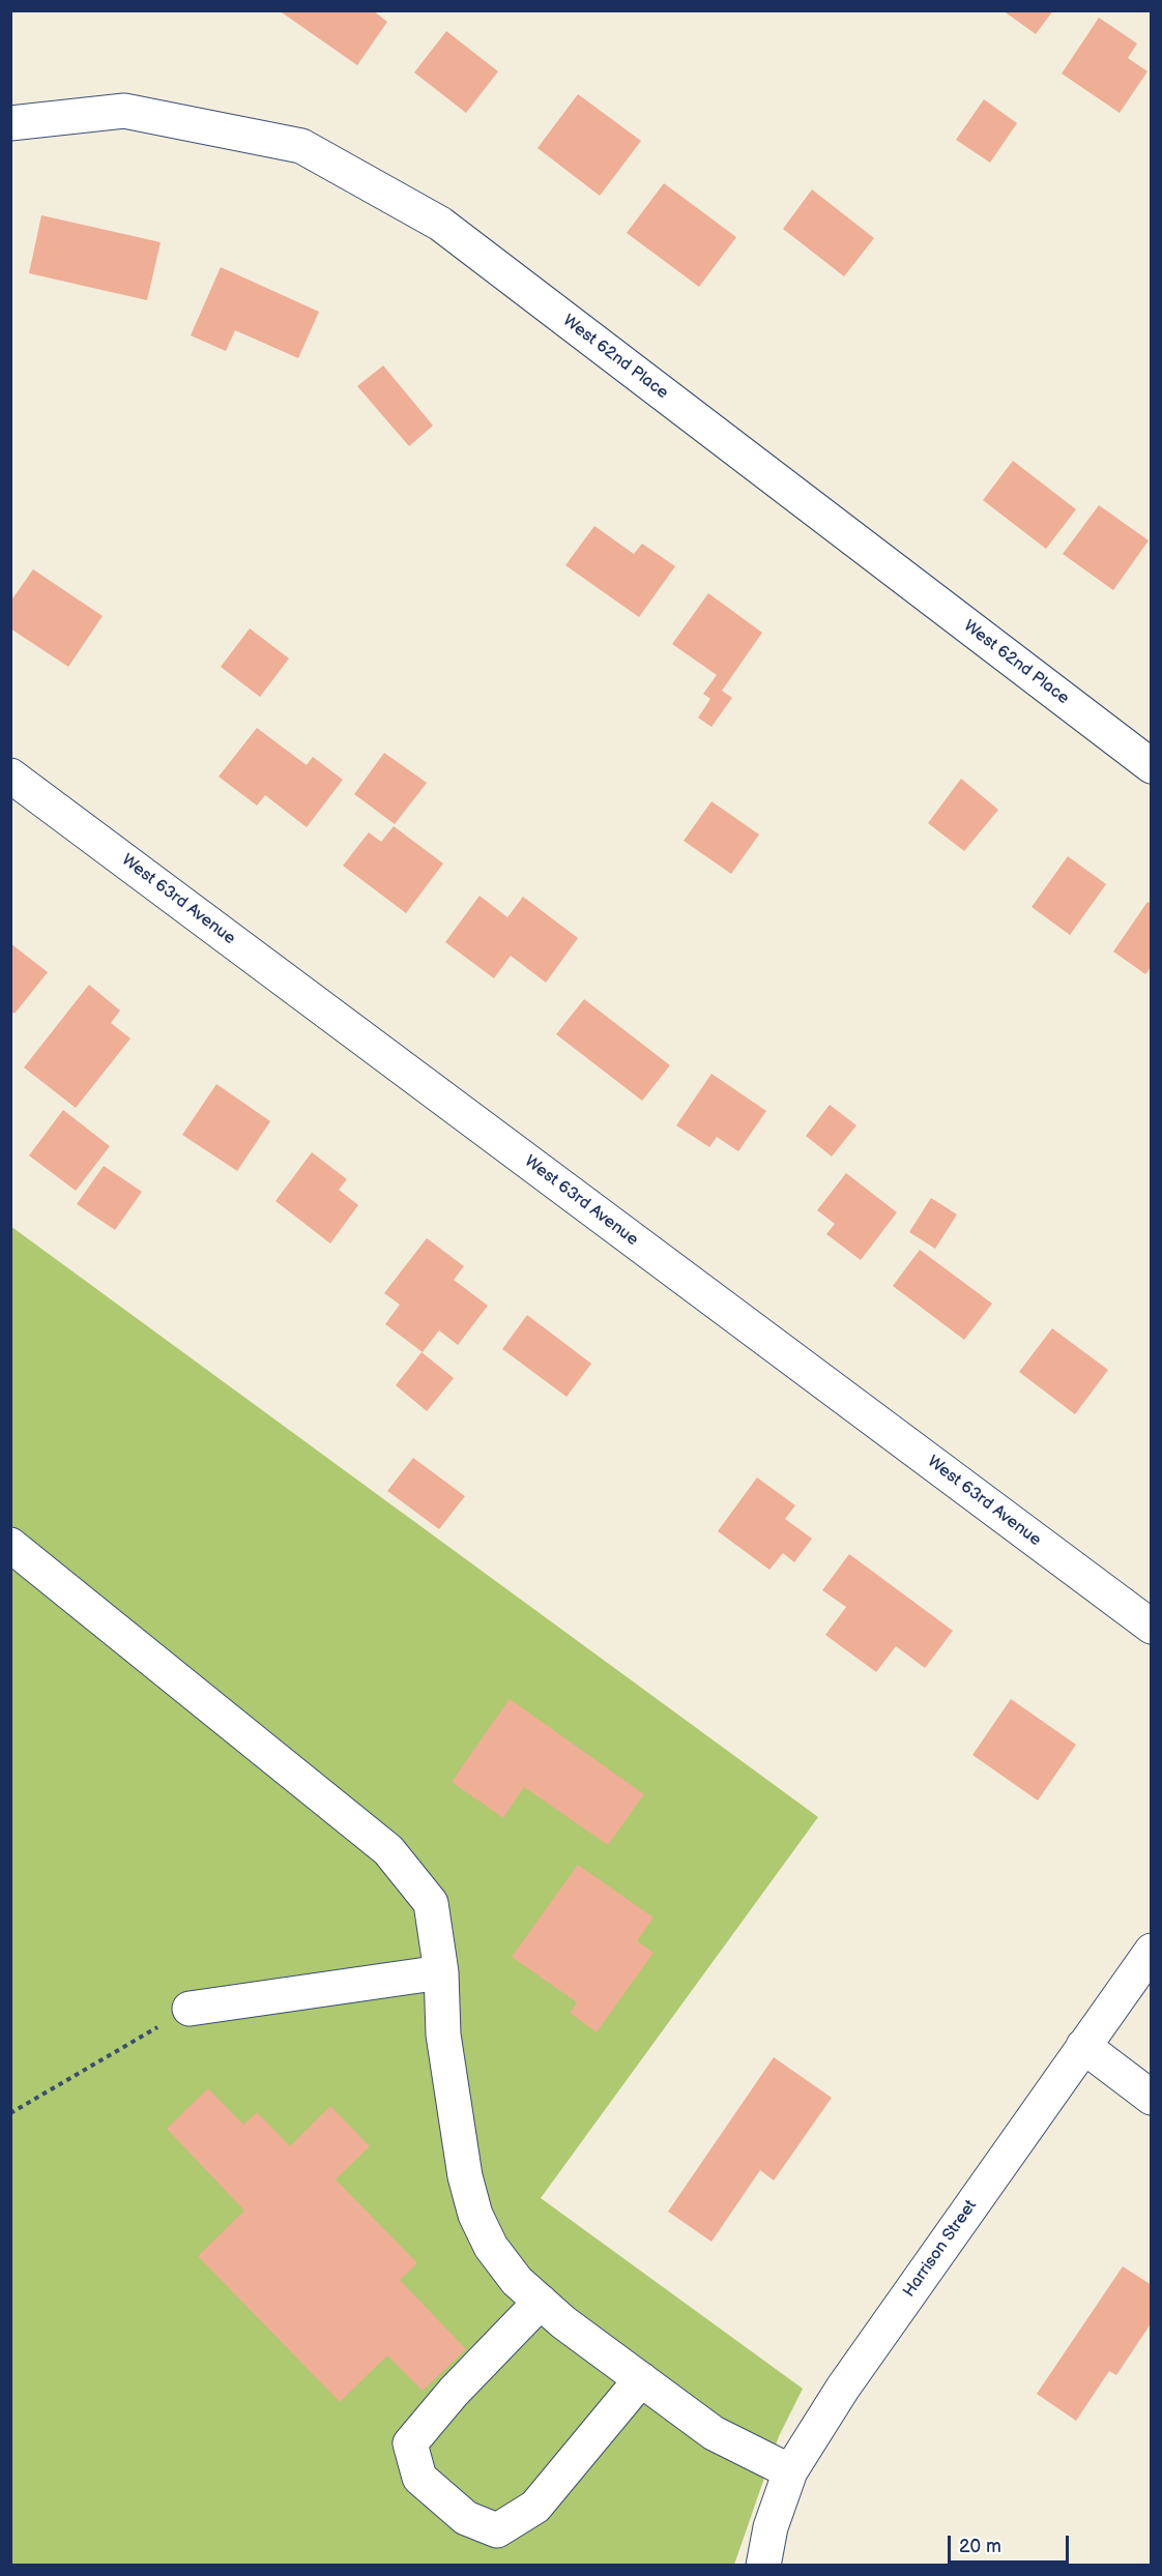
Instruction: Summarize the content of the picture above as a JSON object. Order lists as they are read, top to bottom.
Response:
{
  "streets": {
    "street": ["West 62nd Place", "West 63rd Avenue", "Harrison Street"]
  },
  "scale_bar": "20 m"
}
